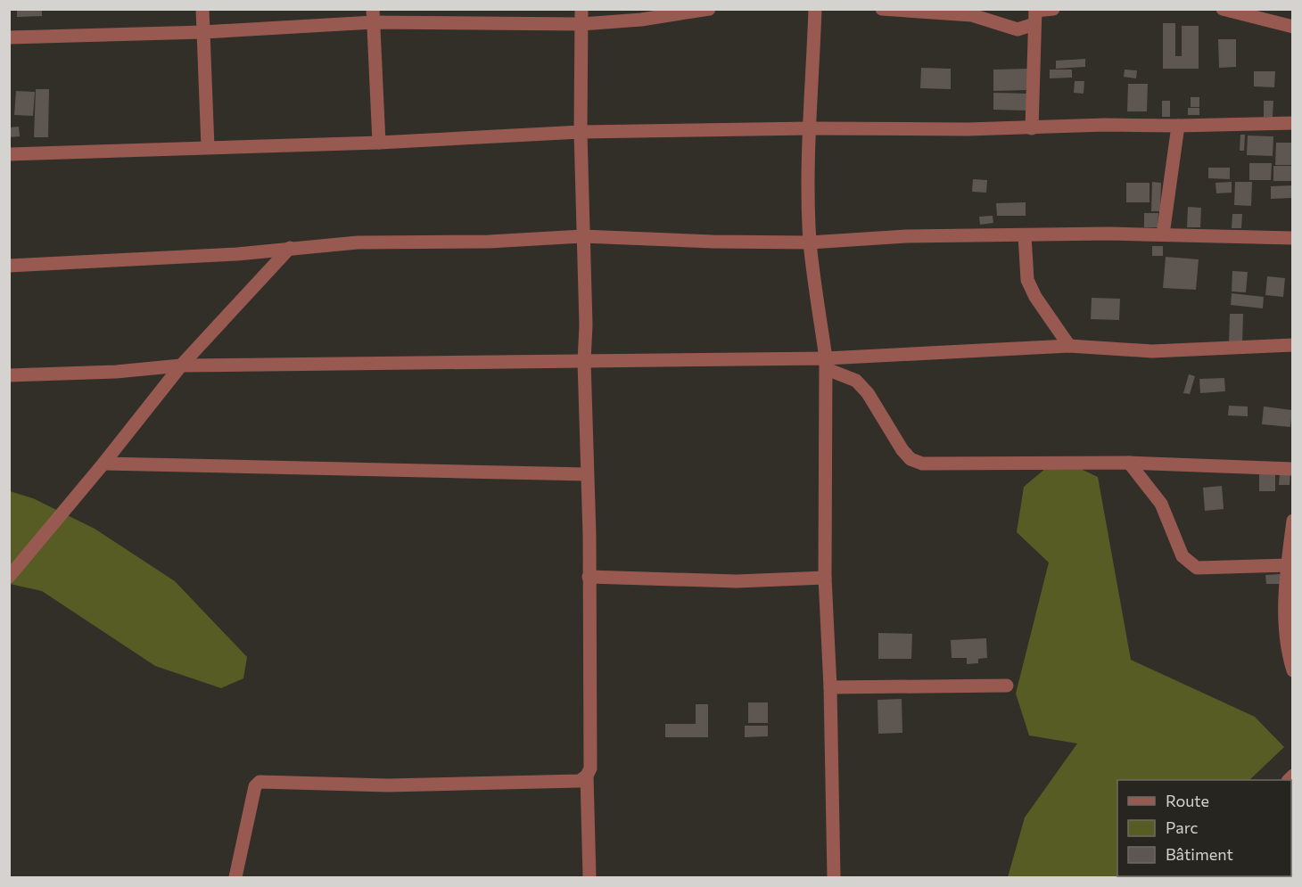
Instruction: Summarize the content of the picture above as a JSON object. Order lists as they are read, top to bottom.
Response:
{
  "legend": ["Route", "Parc", "Bâtiment"]
}
